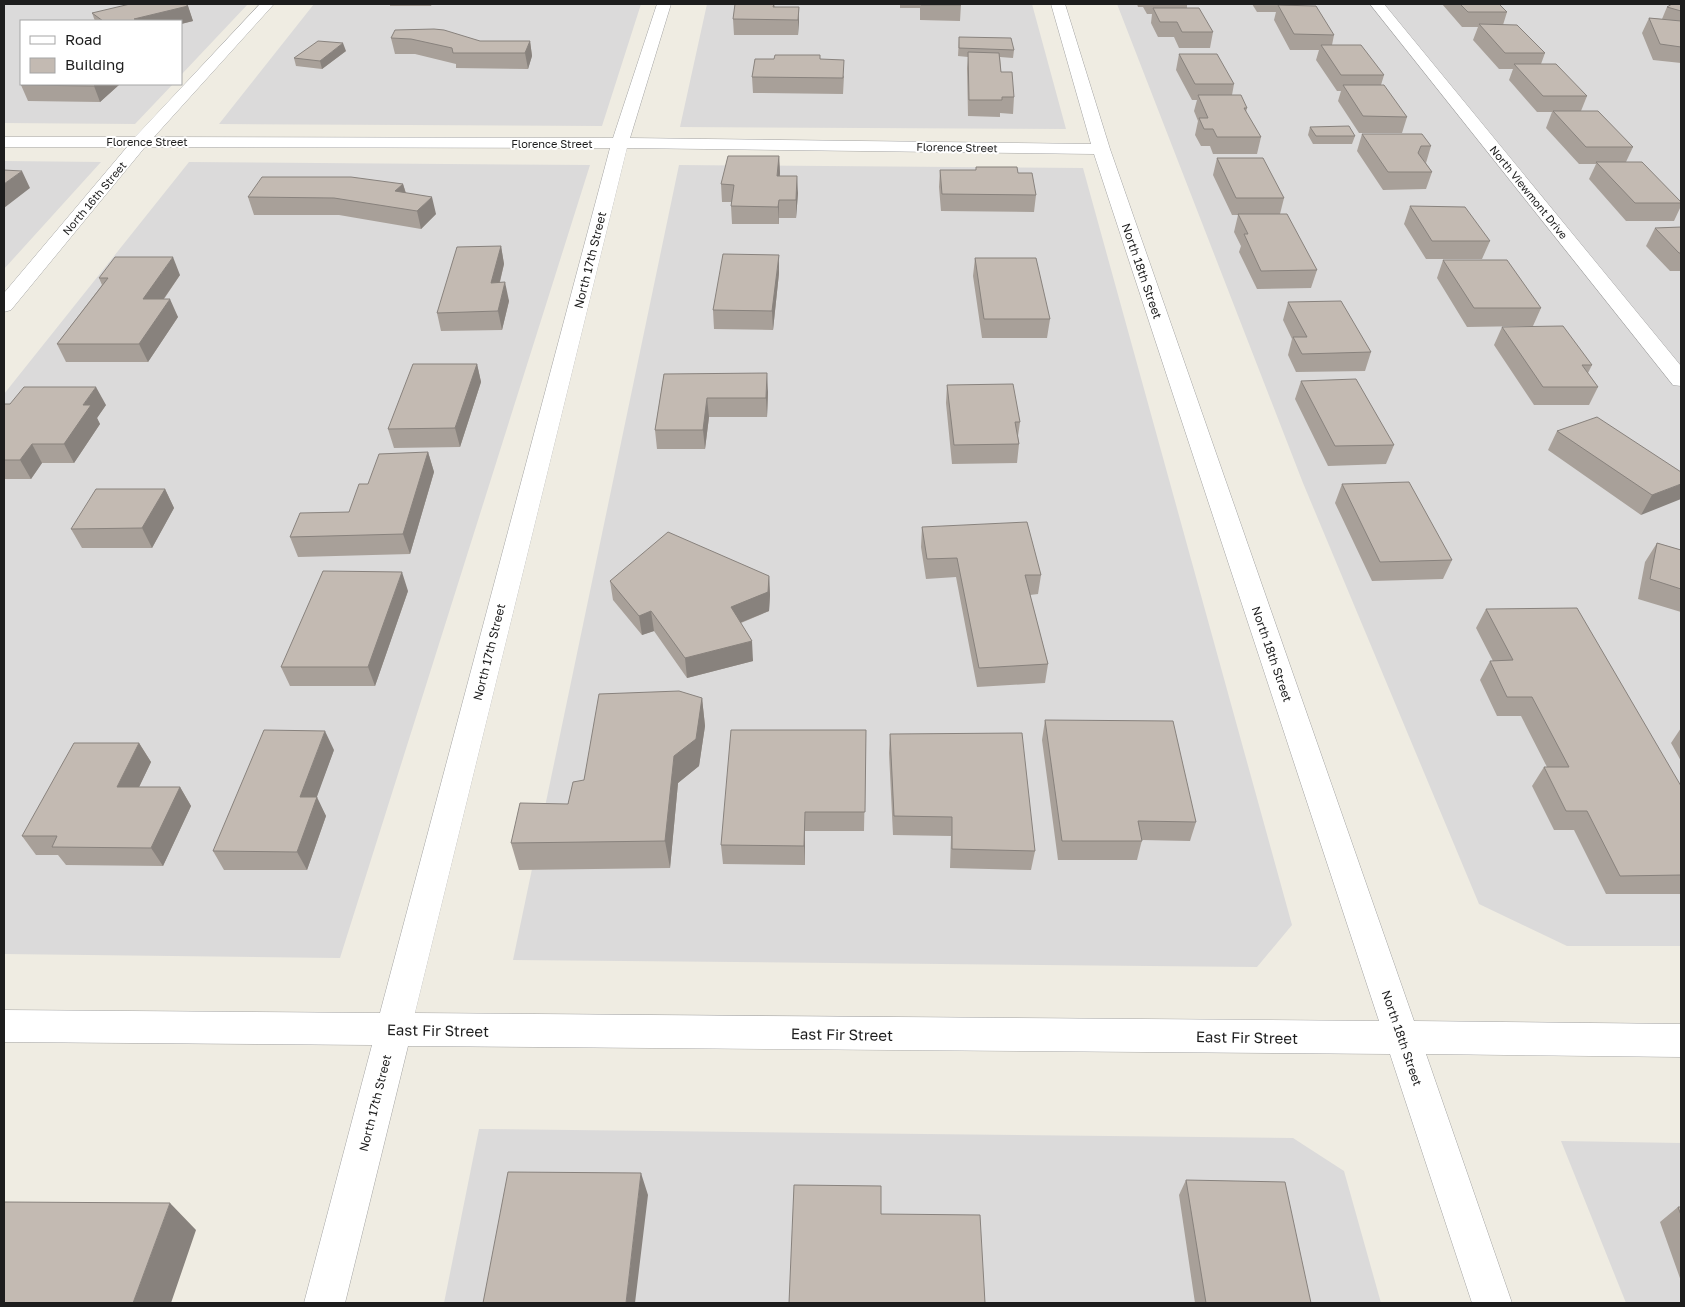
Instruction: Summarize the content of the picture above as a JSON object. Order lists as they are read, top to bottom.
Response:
{
  "streets": {
    "street": [
      "Florence Street",
      "North Viewmont Drive",
      "North 16th Street",
      "North 17th Street",
      "North 18th Street",
      "East Fir Street"
    ]
  },
  "crossings": [
    ["Florence Street", "North 16th Street"],
    ["Florence Street", "North 17th Street"],
    ["Florence Street", "North 18th Street"],
    ["North 17th Street", "East Fir Street"],
    ["North 18th Street", "East Fir Street"]
  ],
  "legend": ["Road", "Building"]
}
